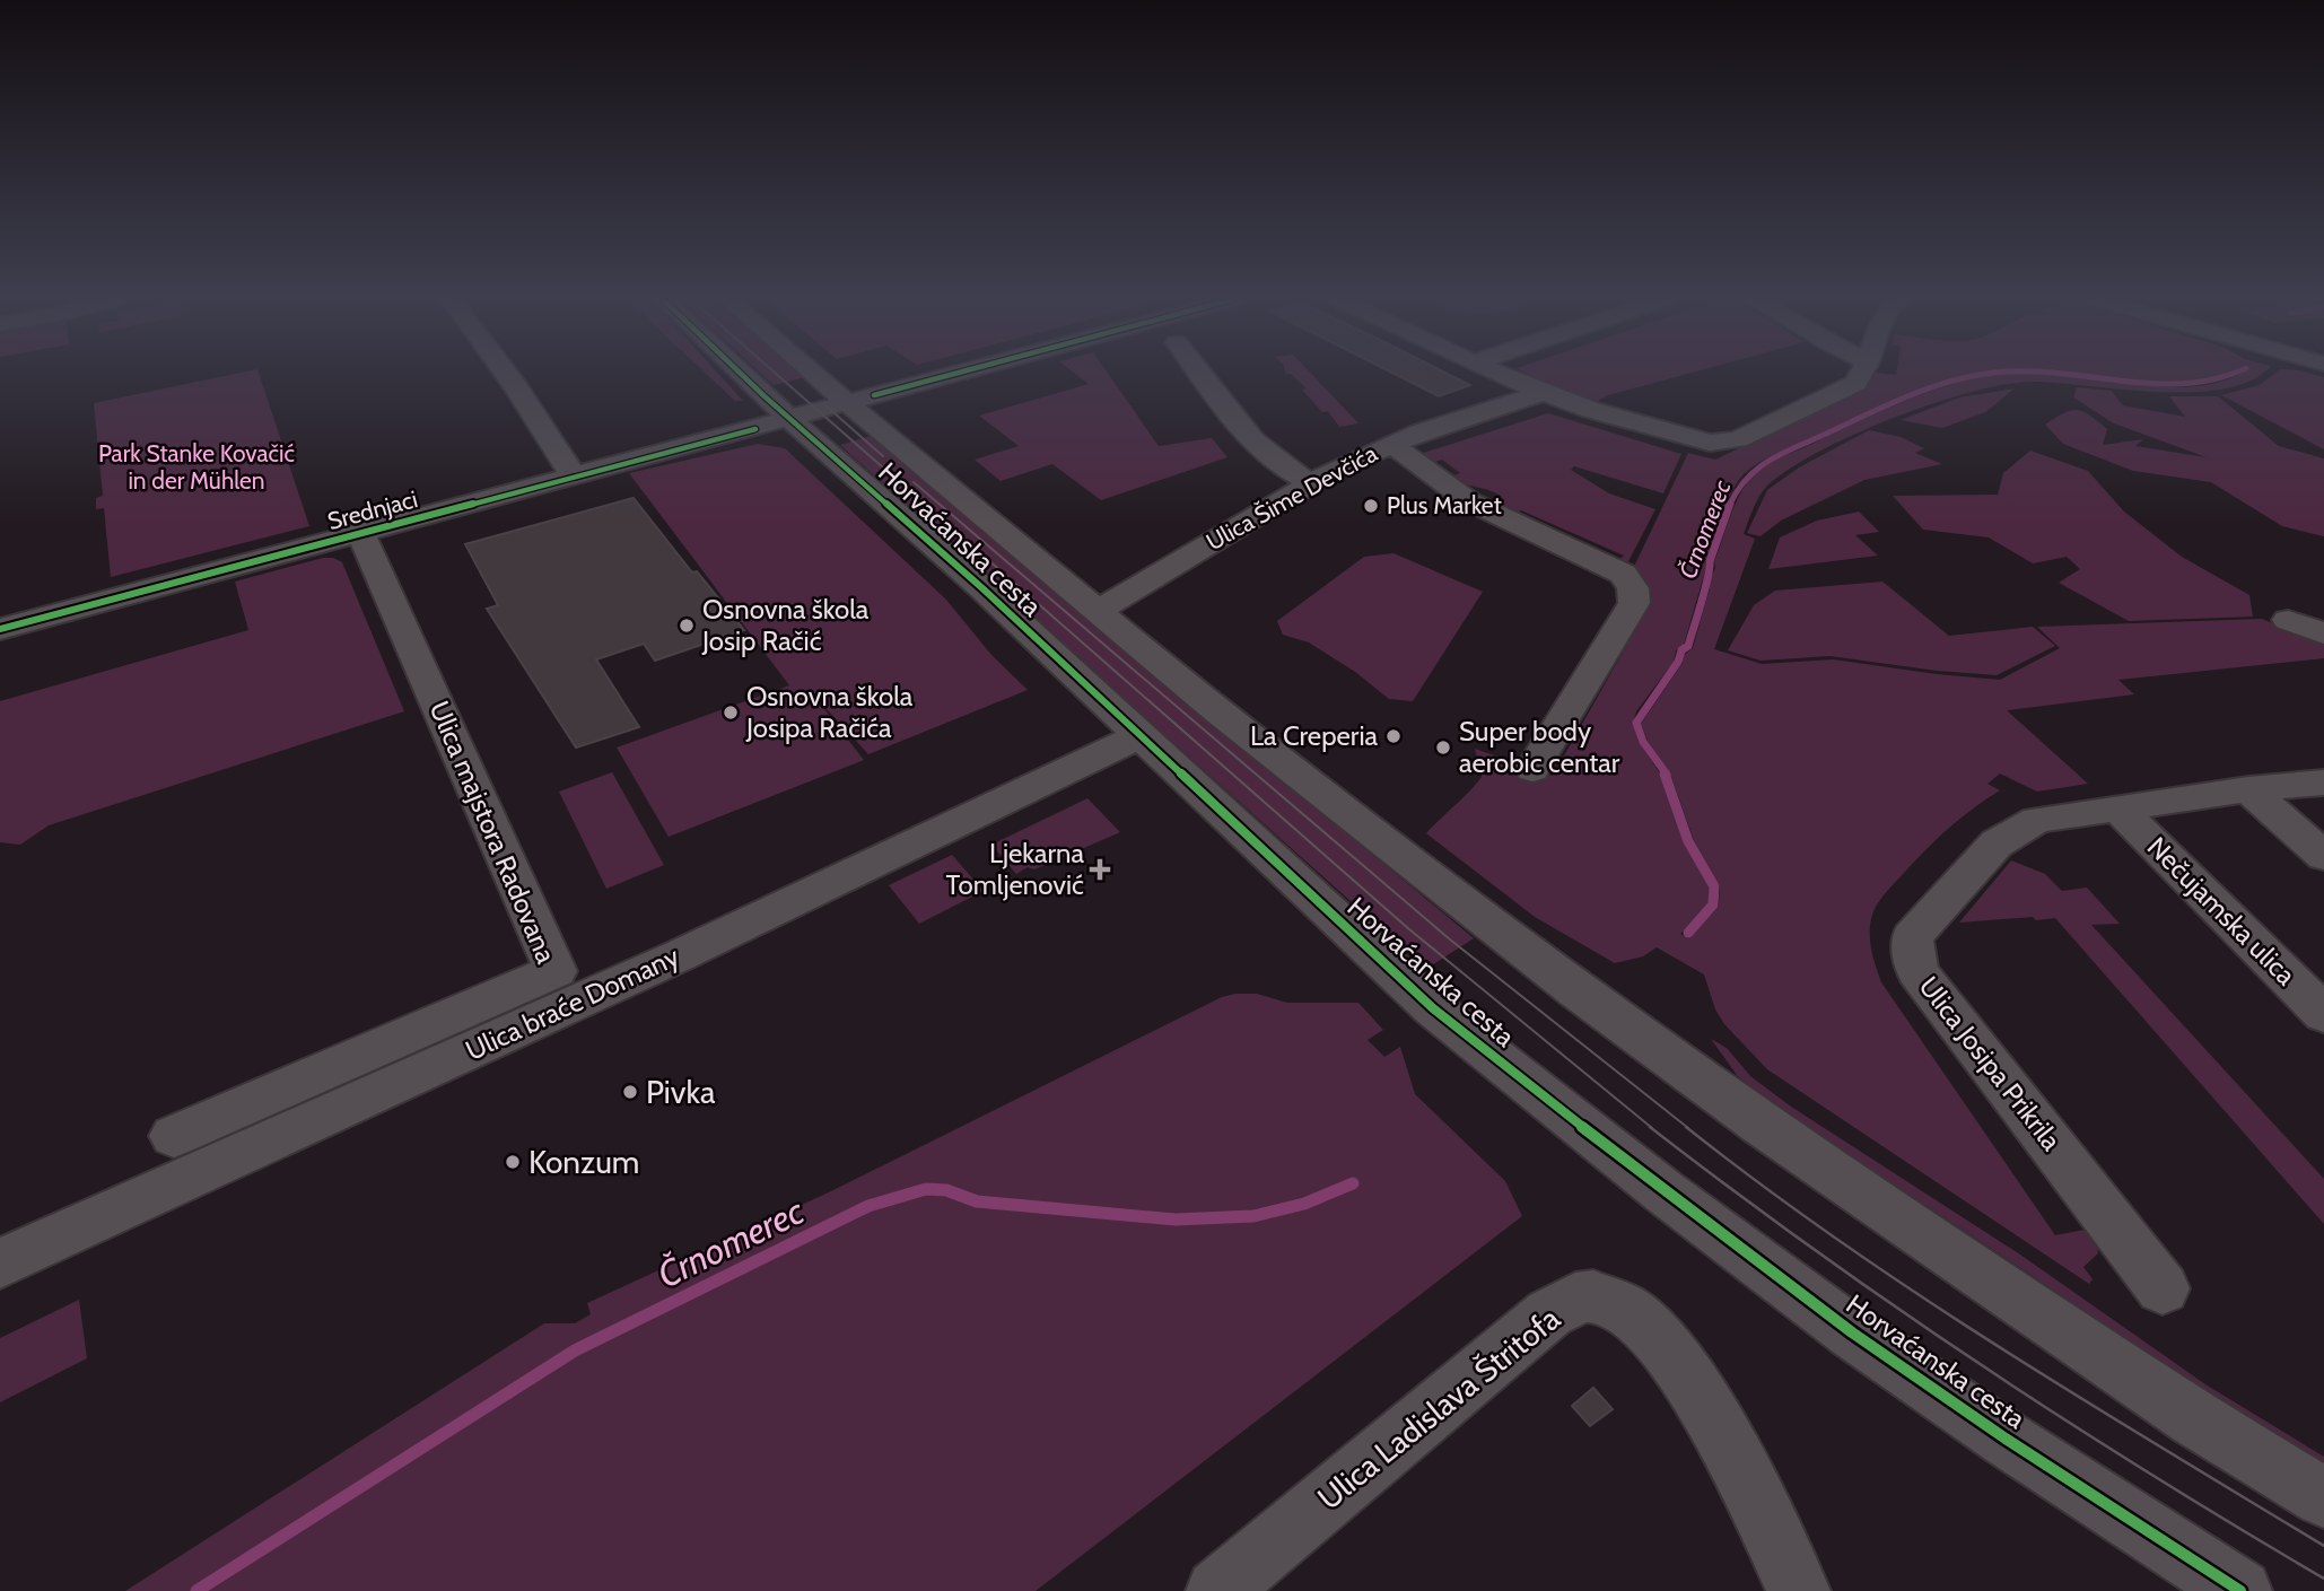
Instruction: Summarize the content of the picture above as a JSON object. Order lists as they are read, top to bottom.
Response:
{
  "streets": {
    "street": [
      "Ulica Šime Devčića",
      "Srednjaci",
      "Horvaćanska cesta",
      "Ulica majstora Radovana",
      "Nečujamska ulica",
      "Ulica braće Domany",
      "Ulica Josipa Prikrila",
      "Ulica Ladislava Štritofa"
    ]
  },
  "crossings": [
    ["Ulica Šime Devčića", "Horvaćanska cesta"],
    ["Srednjaci", "Horvaćanska cesta"],
    ["Srednjaci", "Ulica majstora Radovana"],
    ["Horvaćanska cesta", "Ulica braće Domany"],
    ["Nečujamska ulica", "Ulica Josipa Prikrila"]
  ],
  "water": ["Črnomerec"],
  "parks": ["Park Stanke Kovačić in der Mühlen"],
  "places": {
    "other": [
      "Plus Market",
      "Osnovna škola Josip Račić",
      "Osnovna škola Josipa Račića",
      "La Creperia",
      "Super body aerobic centar",
      "Pivka",
      "Konzum"
    ],
    "health": ["Ljekarna Tomljenović"]
  }
}
